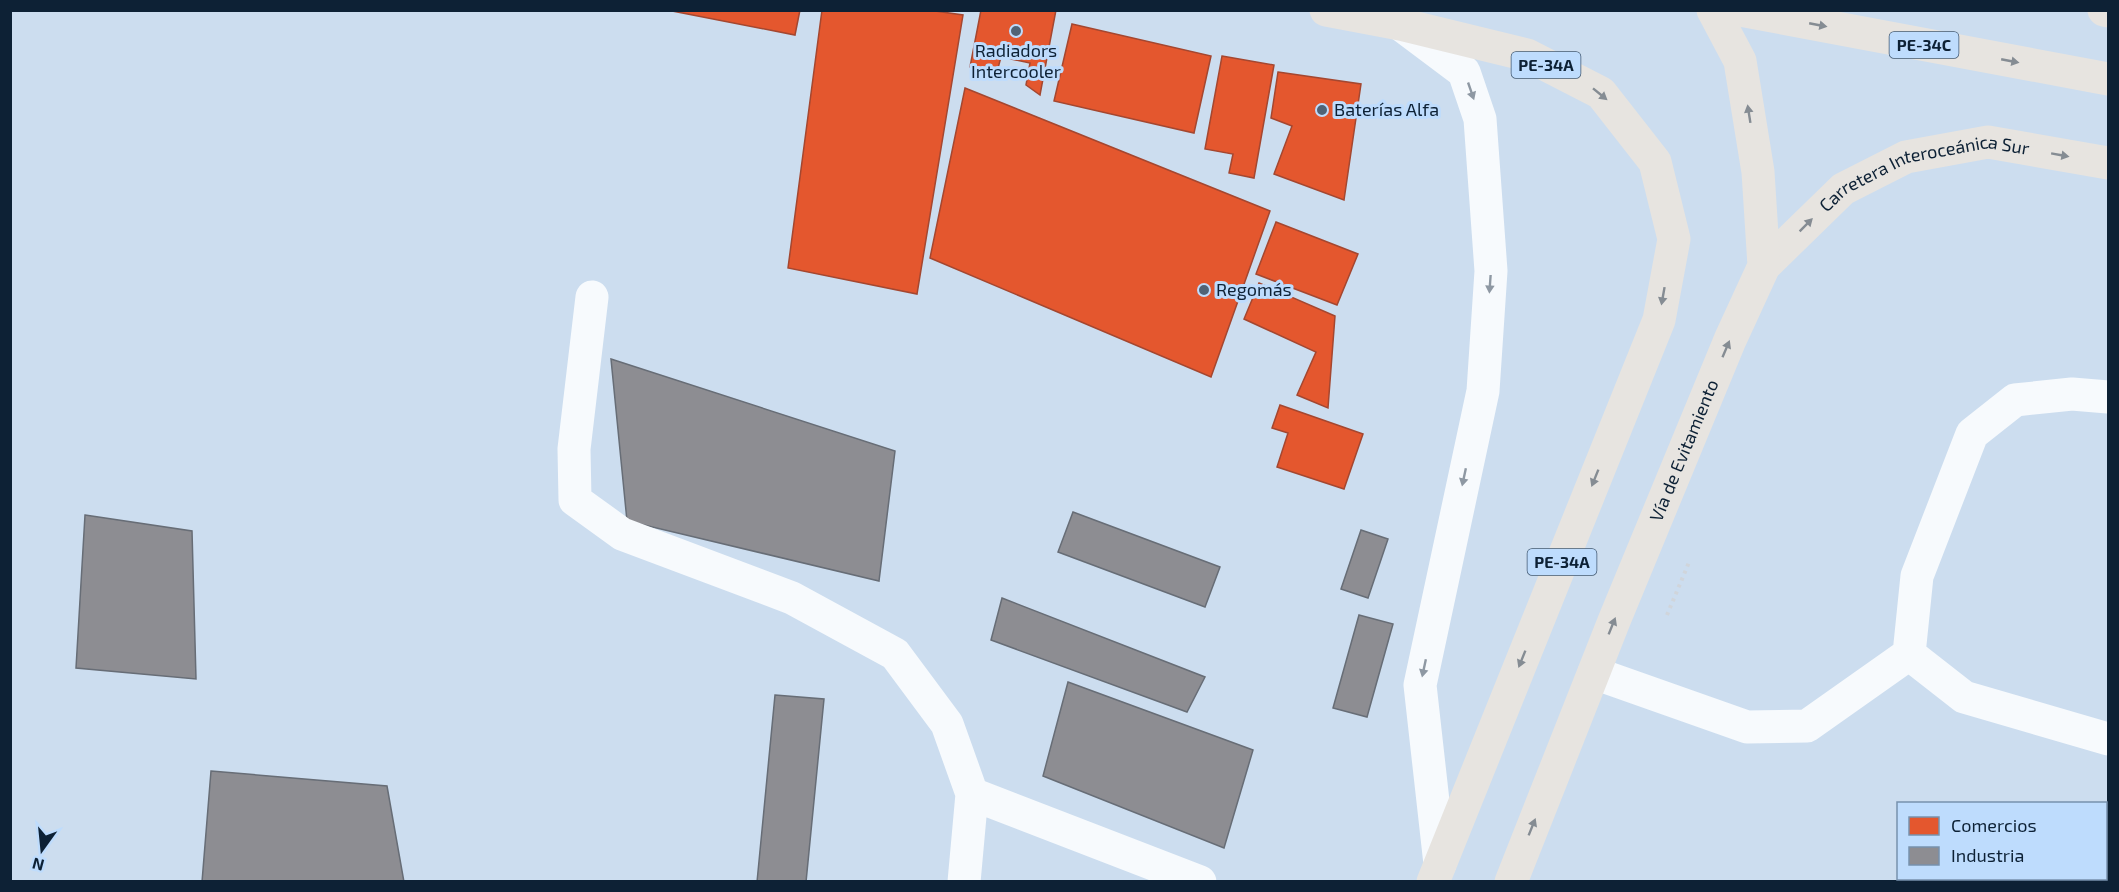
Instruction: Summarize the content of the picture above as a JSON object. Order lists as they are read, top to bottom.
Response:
{
  "streets": {
    "highway": [
      "PE-34C",
      "PE-34A",
      "Carretera Interoceánica Sur",
      "Vía de Evitamiento"
    ]
  },
  "crossings": [
    ["Carretera Interoceánica Sur", "Vía de Evitamiento"]
  ],
  "one_way": ["Carretera Interoceánica Sur", "Vía de Evitamiento"],
  "places": ["Radiadors Intercooler", "Baterías Alfa", "Regomás"],
  "legend": ["Comercios", "Industria"],
  "north": "bottom"
}
